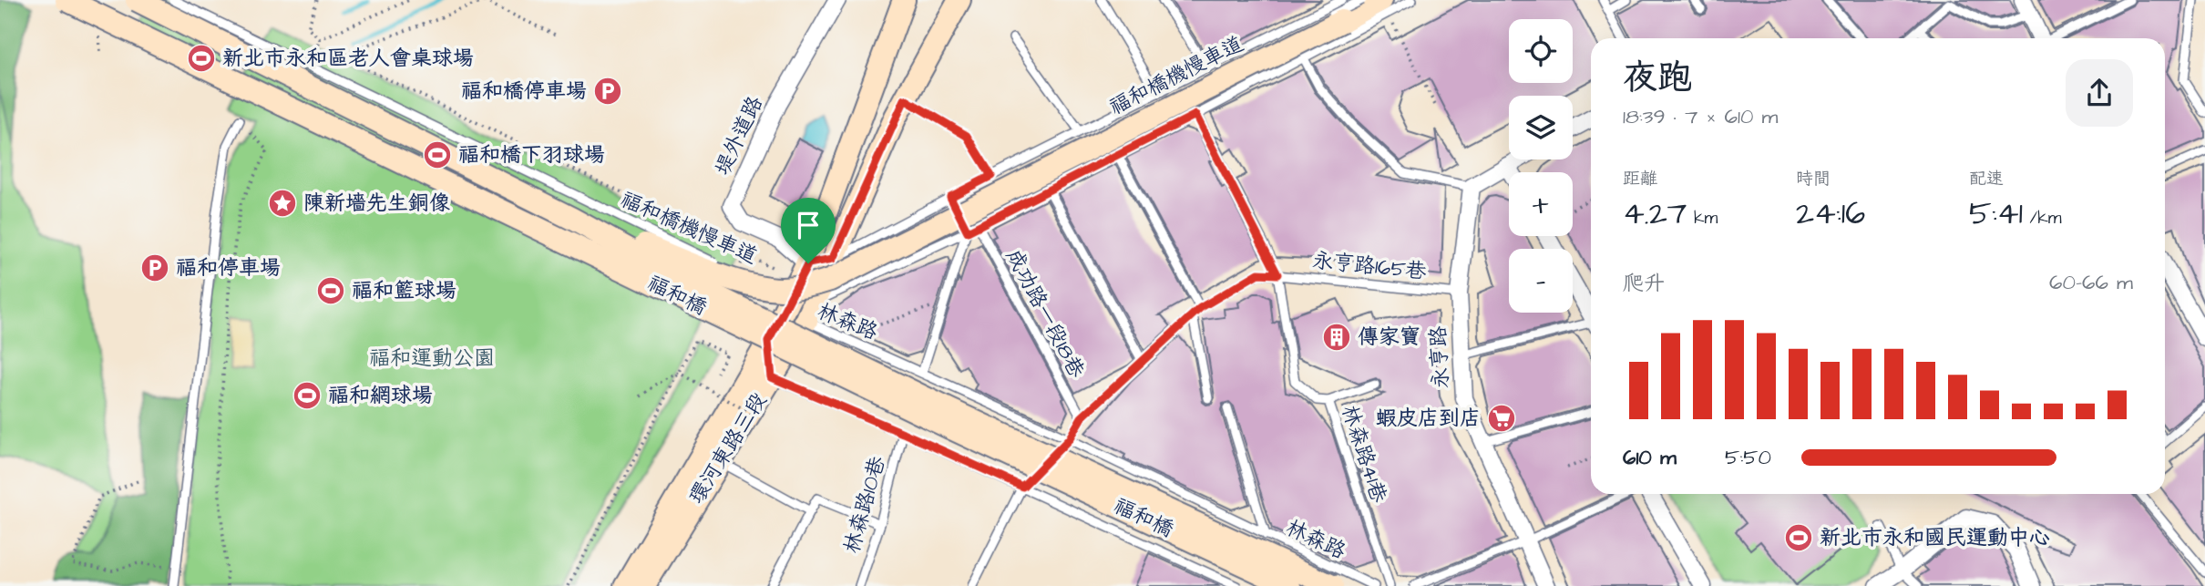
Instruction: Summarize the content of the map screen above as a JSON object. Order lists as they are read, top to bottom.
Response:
{
  "streets": {
    "main road": ["福和橋", "環河東路三段"],
    "street": ["堤外道路", "永亨路"],
    "lane": [
      "福和橋機慢車道",
      "永亨路165巷",
      "成功路一段18巷",
      "林森路",
      "林森路41巷",
      "林森路10巷"
    ]
  },
  "crossings": [
    ["堤外道路", "環河東路三段"],
    ["永亨路165巷", "成功路一段18巷"],
    ["永亨路165巷", "林森路"],
    ["永亨路165巷", "永亨路"],
    ["永亨路165巷", "林森路41巷"],
    ["林森路", "環河東路三段"]
  ],
  "parks": ["福和運動公園"],
  "places": {
    "sports": [
      "新北市永和區老人會桌球場",
      "福和橋下羽球場",
      "福和籃球場",
      "福和網球場",
      "新北市永和國民運動中心"
    ],
    "parking": ["福和橋停車場", "福和停車場"],
    "place": ["陳新墻先生銅像"],
    "building": ["傳家寶"],
    "supermarket": ["蝦皮店到店"]
  },
  "page": {
    "map_buttons": ["+", "−"],
    "heading": ["夜跑", "18:39 · 7 × 610 m"],
    "stats": [
      ["距離", "4.27 km"],
      ["時間", "24:16"],
      ["配速", "5:41 /km"]
    ],
    "chart": ["爬升", "60–66 m"],
    "list": [
      {
        "name": "610 m",
        "note": "5:50"
      }
    ]
  }
}
